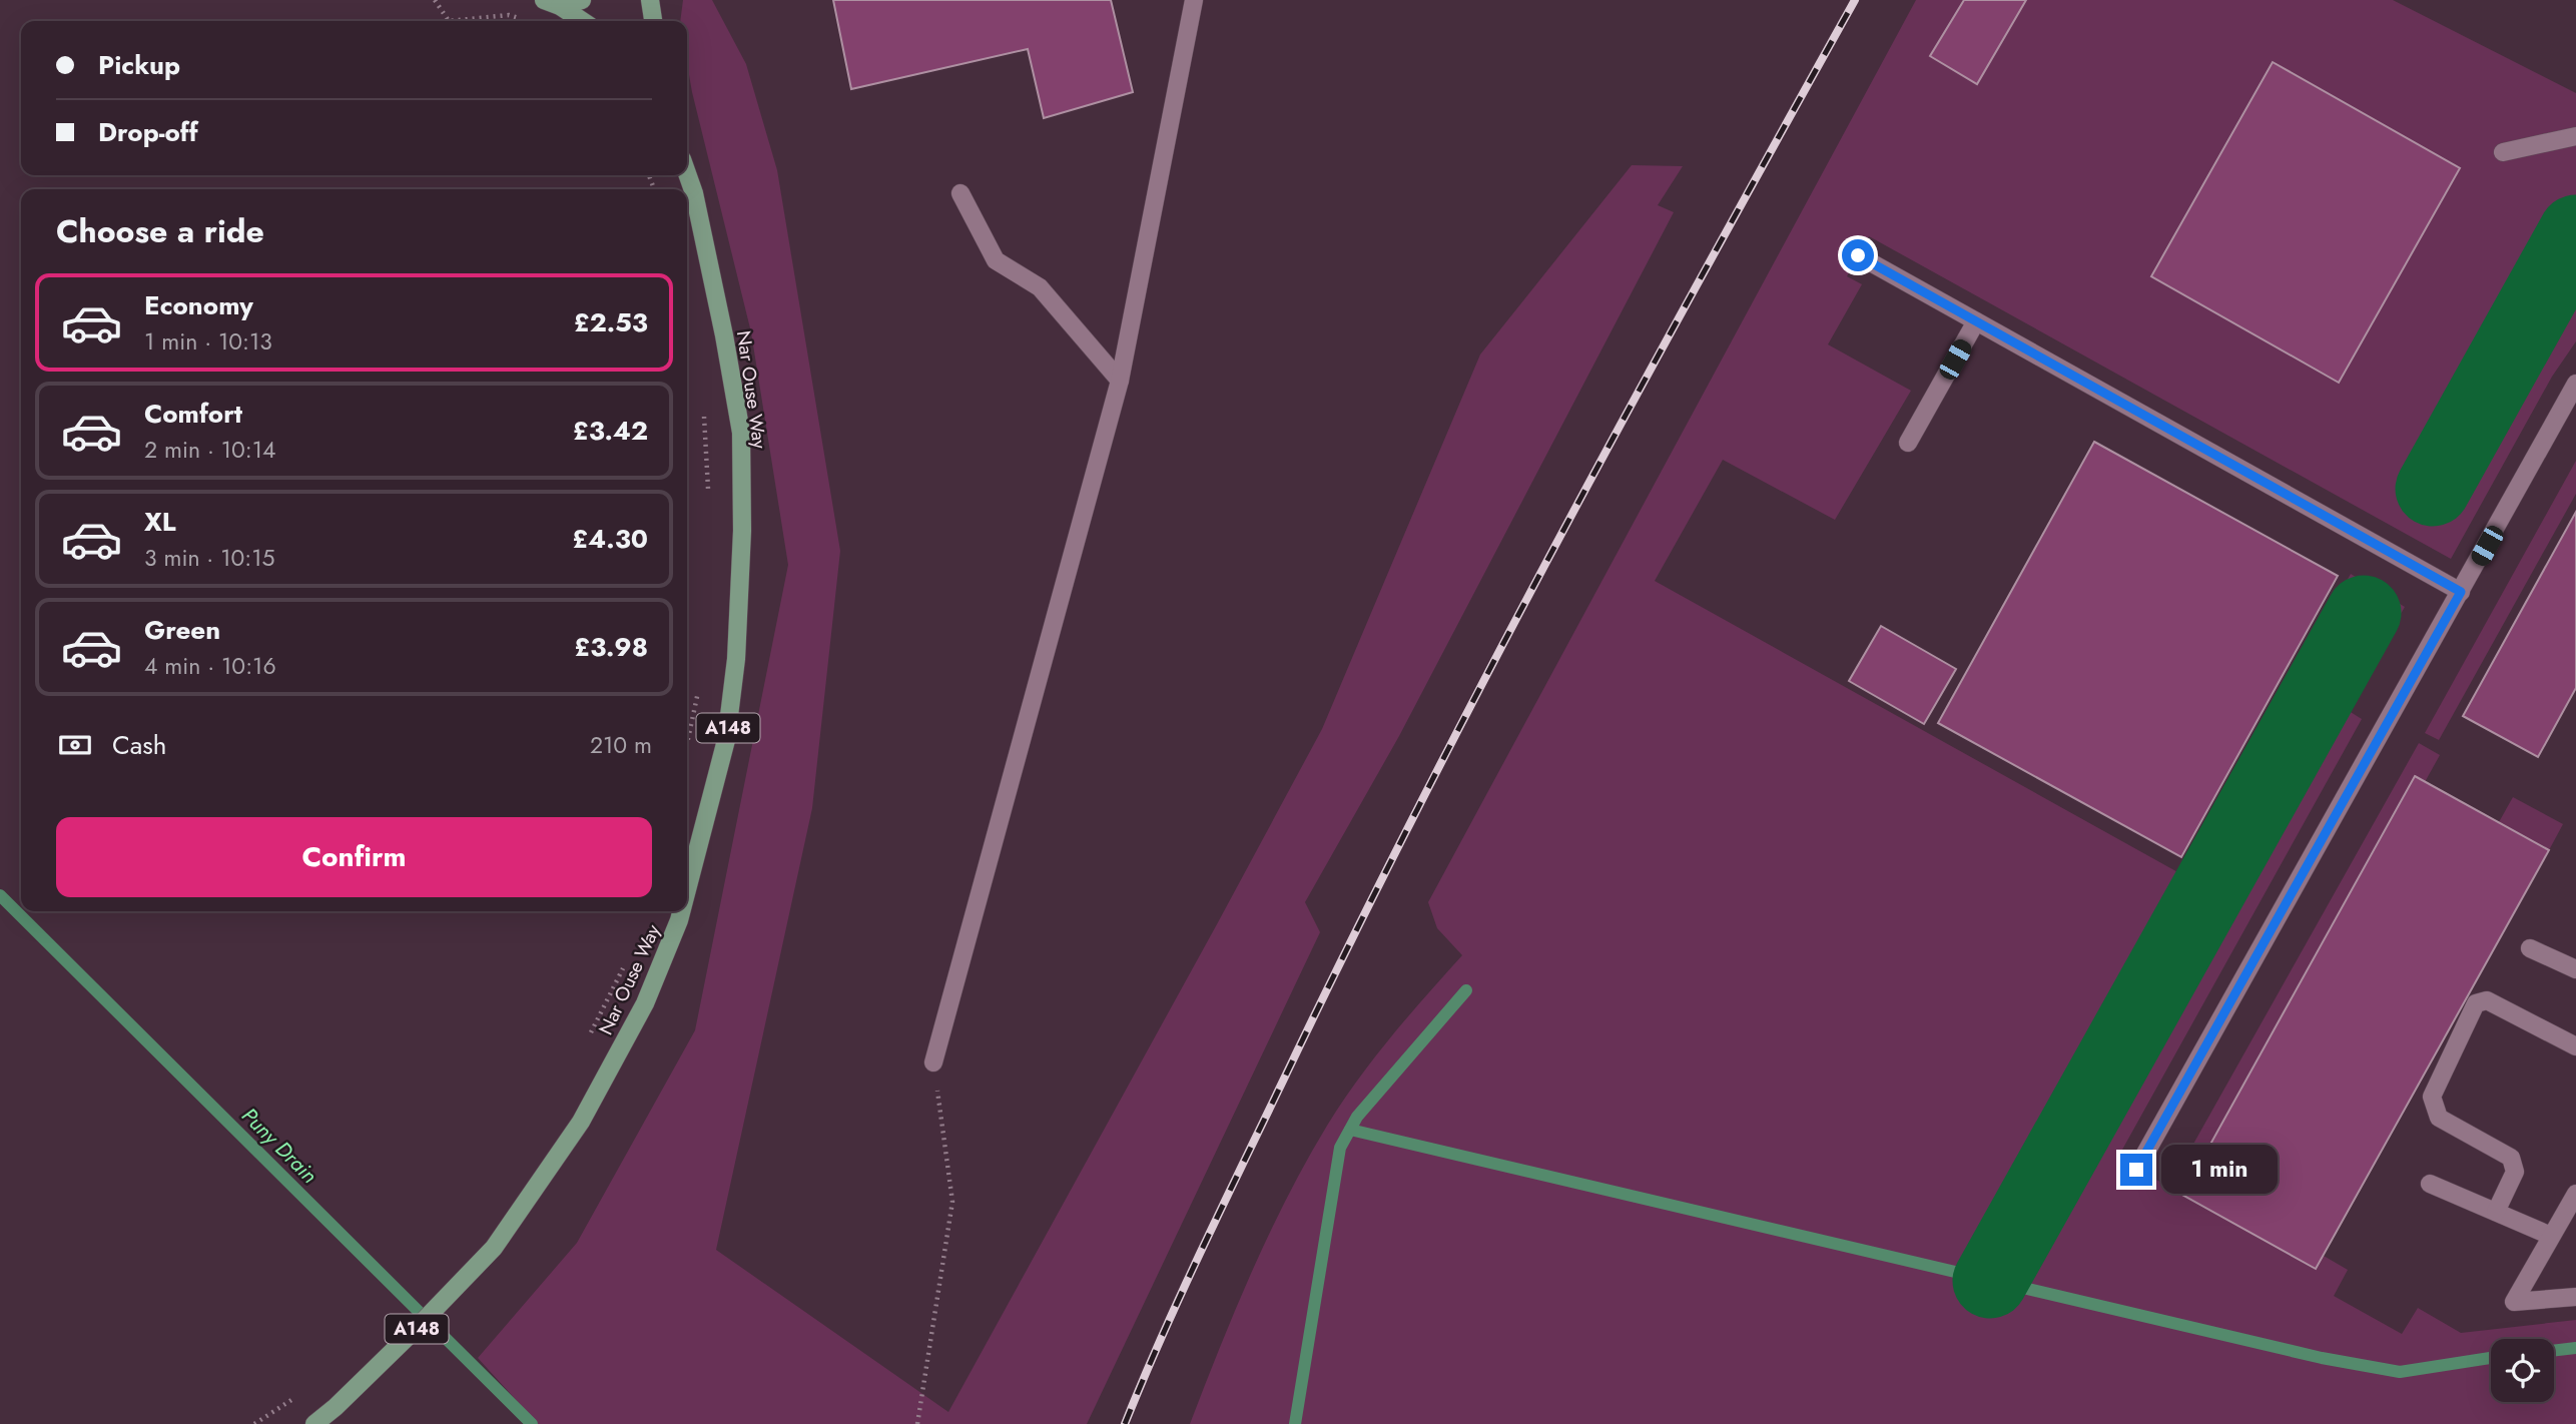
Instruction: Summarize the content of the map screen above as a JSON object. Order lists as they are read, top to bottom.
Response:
{
  "streets": {
    "main road": ["Nar Ouse Way", "A148"]
  },
  "water": ["Puny Drain"],
  "page": {
    "banner": ["Pickup", "Drop-off"],
    "heading": "Choose a ride",
    "list": [
      {
        "name": "Economy",
        "note": "1 min · 10:13",
        "value": "£2.53"
      },
      {
        "name": "Comfort",
        "note": "2 min · 10:14",
        "value": "£3.42"
      },
      {
        "name": "XL",
        "note": "3 min · 10:15",
        "value": "£4.30"
      },
      {
        "name": "Green",
        "note": "4 min · 10:16",
        "value": "£3.98"
      }
    ],
    "pay": ["Cash", "210 m"],
    "buttons": "Confirm",
    "bubble": "1 min"
  }
}
